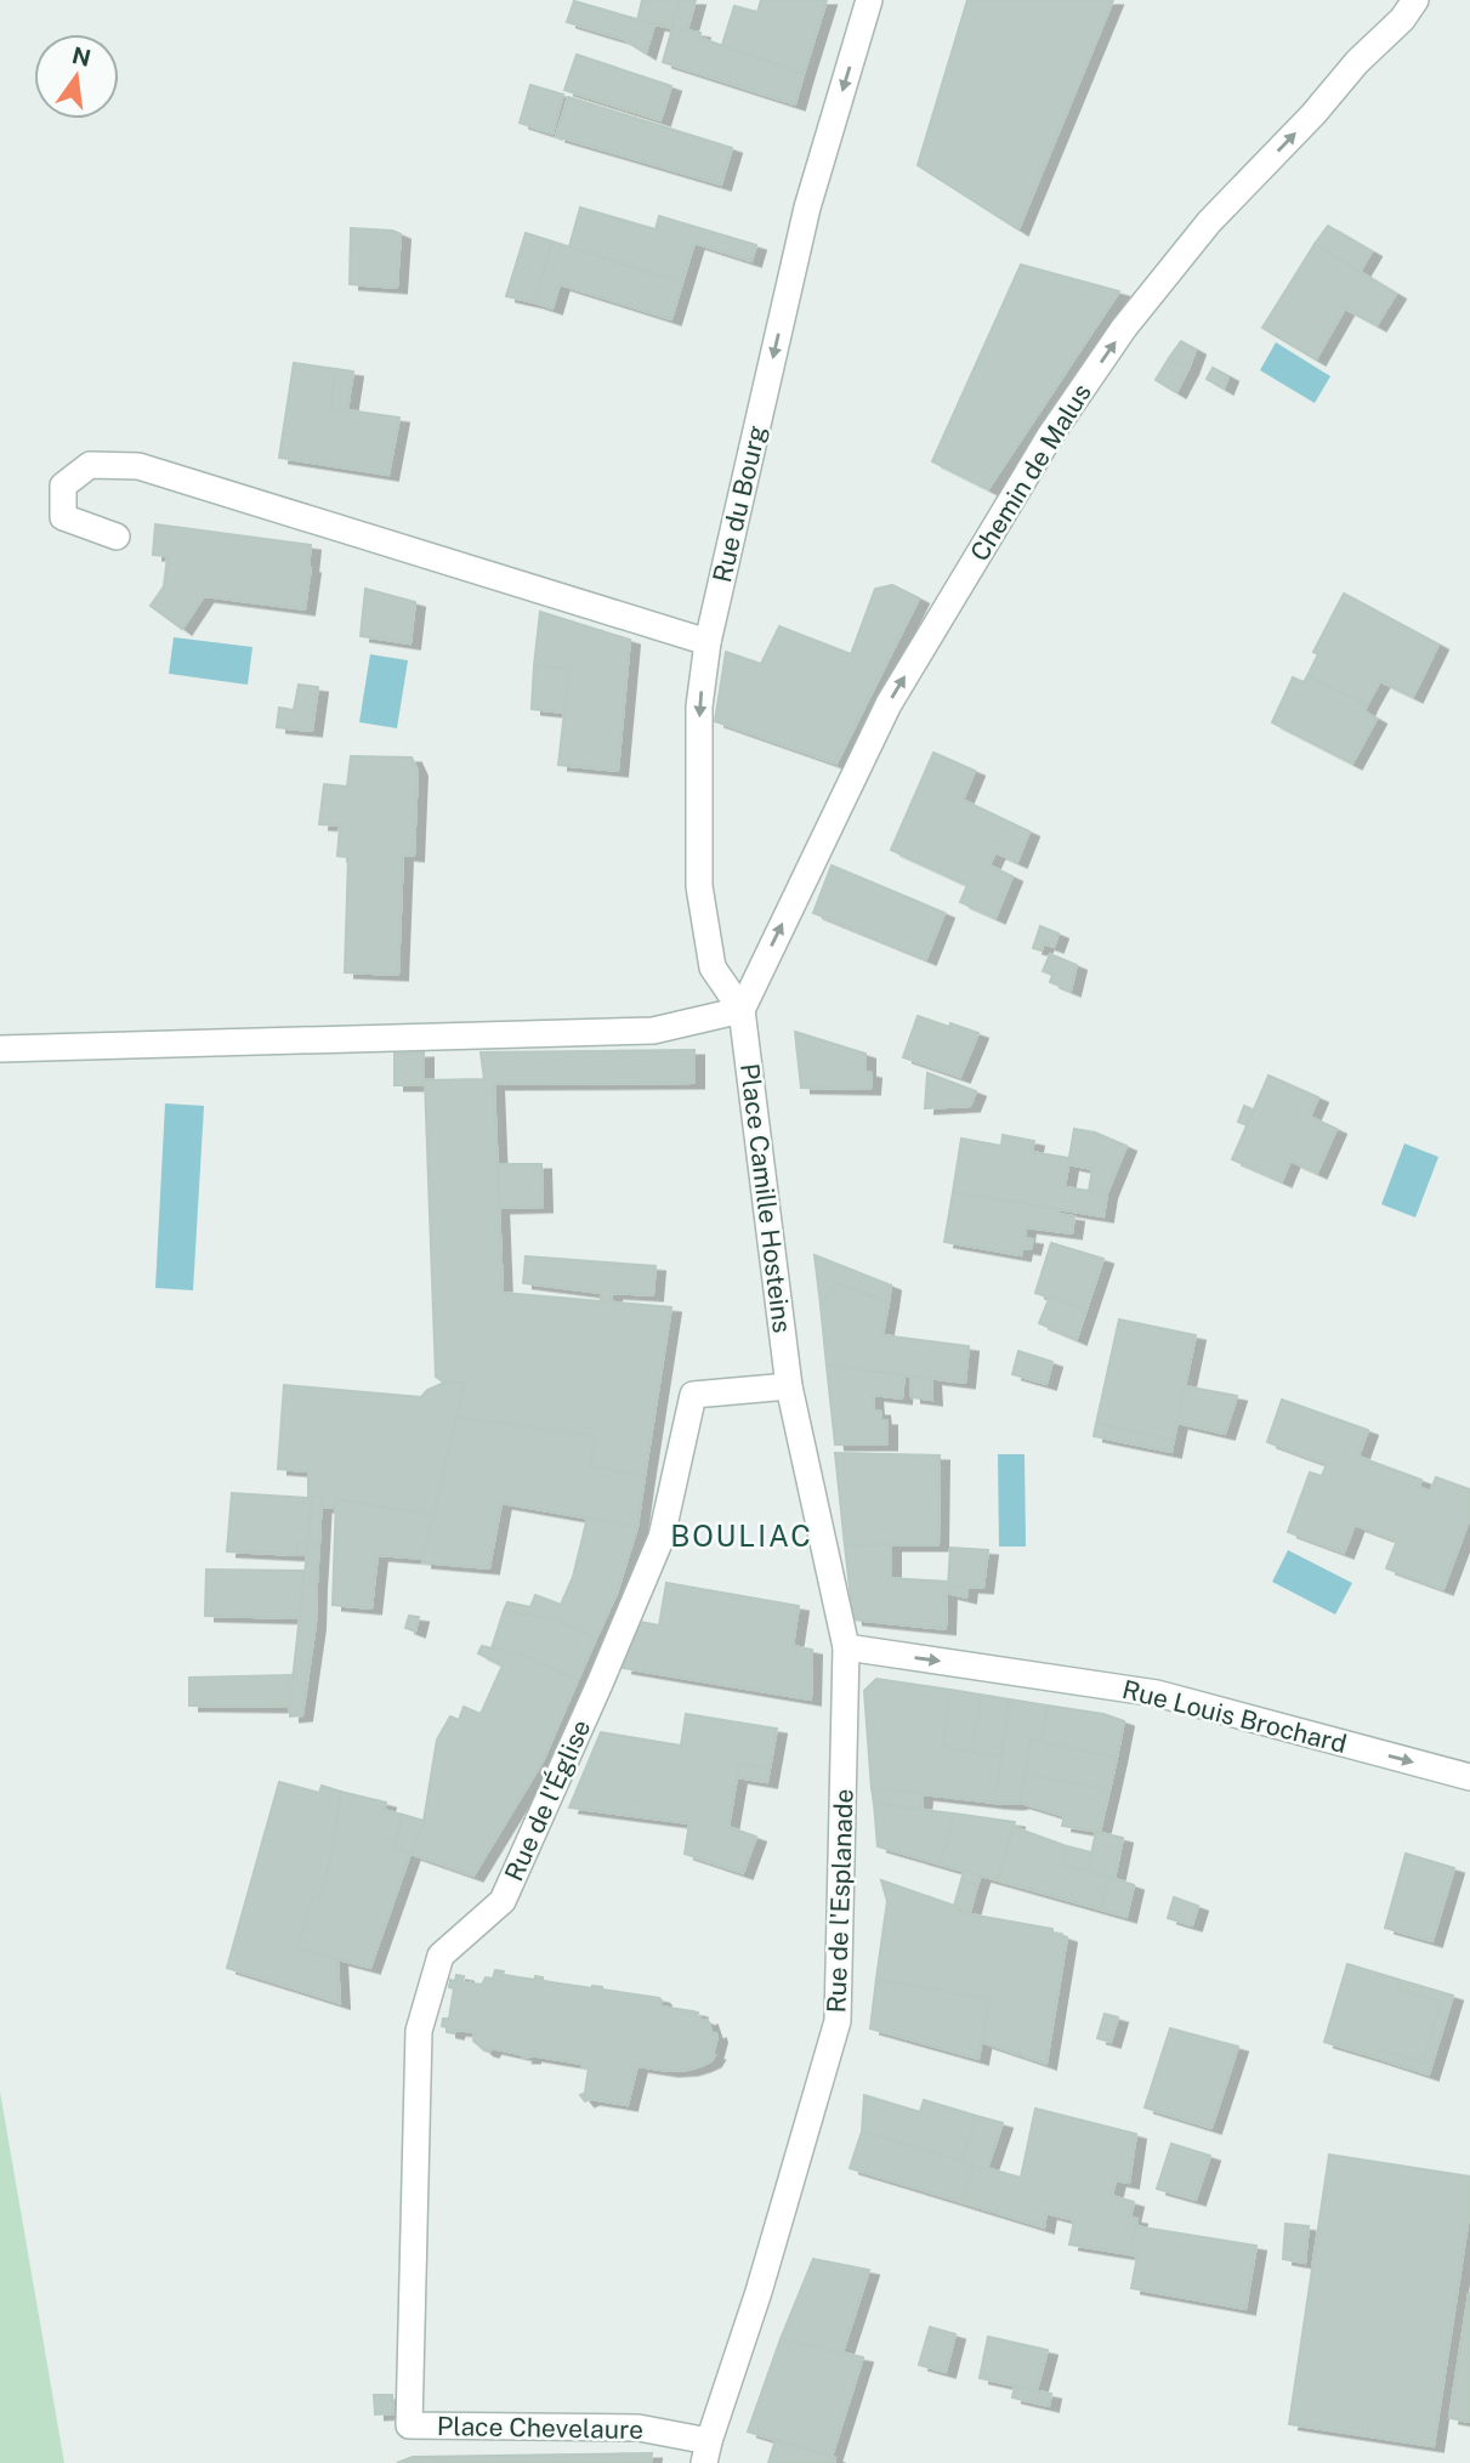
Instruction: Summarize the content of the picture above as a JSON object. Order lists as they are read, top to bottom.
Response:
{
  "streets": {
    "street": [
      "Chemin de Malus",
      "Rue du Bourg",
      "Place Camille Hosteins",
      "Rue Louis Brochard",
      "Rue de l'Église",
      "Rue de l'Esplanade",
      "Place Chevelaure"
    ]
  },
  "crossings": [
    ["Chemin de Malus", "Rue du Bourg"],
    ["Chemin de Malus", "Place Camille Hosteins"],
    ["Rue du Bourg", "Place Camille Hosteins"],
    ["Place Camille Hosteins", "Rue Louis Brochard"],
    ["Place Camille Hosteins", "Rue de l'Église"],
    ["Place Camille Hosteins", "Rue de l'Esplanade"],
    ["Rue Louis Brochard", "Rue de l'Esplanade"],
    ["Rue de l'Église", "Place Chevelaure"],
    ["Rue de l'Esplanade", "Place Chevelaure"]
  ],
  "one_way": ["Chemin de Malus", "Rue du Bourg", "Rue Louis Brochard"],
  "districts": ["BOULIAC"],
  "north": "top"
}
